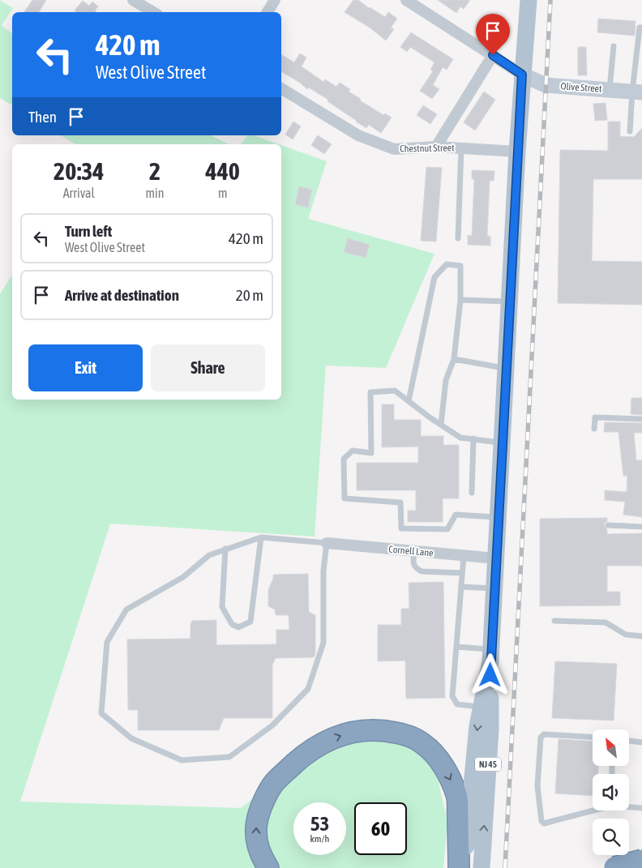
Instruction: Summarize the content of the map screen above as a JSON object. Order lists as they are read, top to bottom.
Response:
{
  "streets": {
    "main road": ["NJ 45"],
    "street": ["Olive Street", "Chestnut Street", "Cornell Lane"]
  },
  "crossings": [
    ["Olive Street", "NJ 45"],
    ["Chestnut Street", "NJ 45"],
    ["Cornell Lane", "NJ 45"]
  ],
  "north": "top left",
  "page": {
    "turn": ["420 m", "West Olive Street"],
    "then": "Then",
    "eta": [
      "20:34",
      "Arrival",
      "2",
      "min",
      "440",
      "m"
    ],
    "list": [
      {
        "name": "Turn left",
        "note": "West Olive Street",
        "value": "420 m"
      },
      {
        "name": "Arrive at destination",
        "value": "20 m"
      }
    ],
    "buttons": ["Exit", "Share"],
    "speed": "53 km/h",
    "limit": "60"
  }
}
